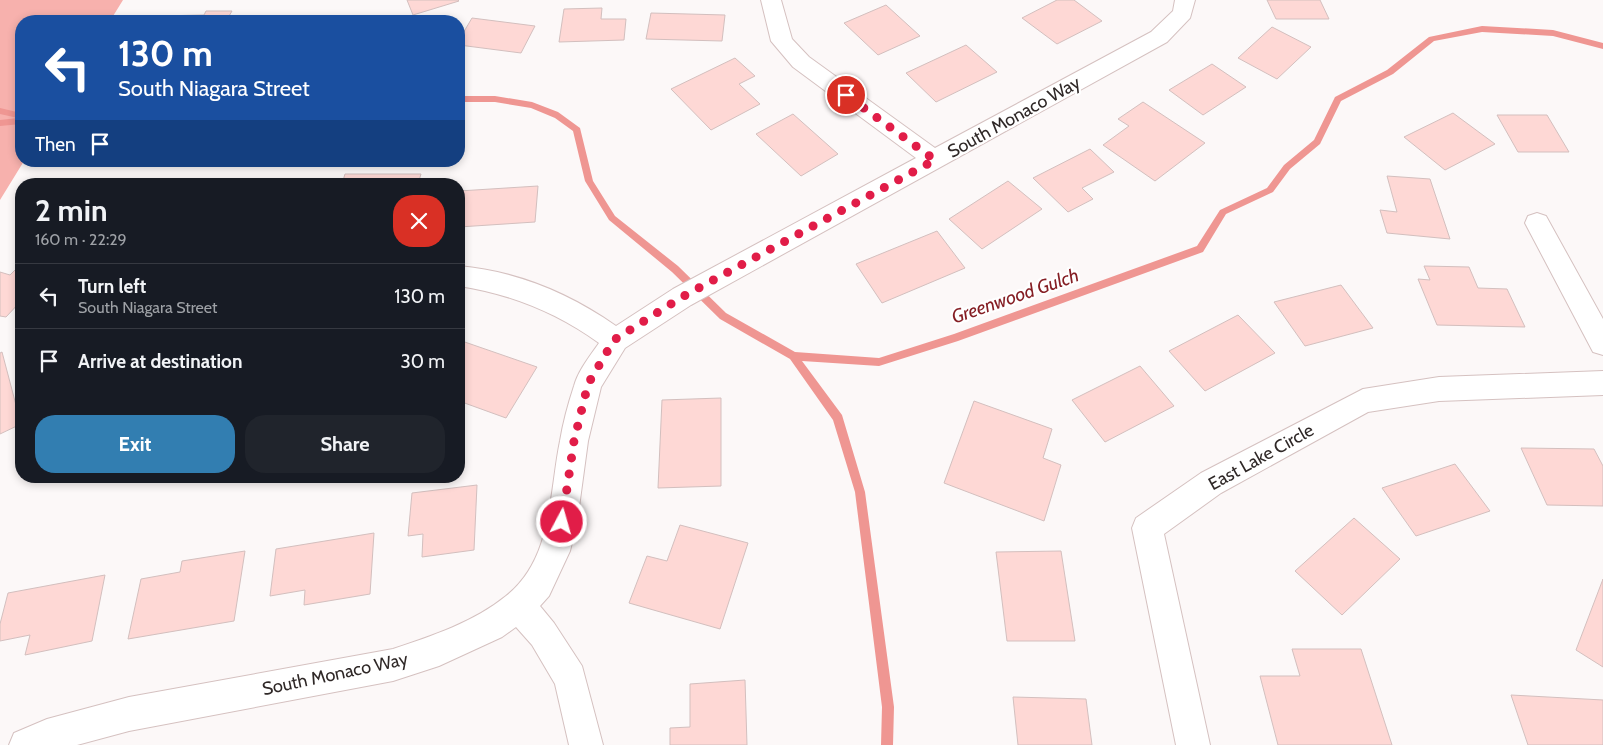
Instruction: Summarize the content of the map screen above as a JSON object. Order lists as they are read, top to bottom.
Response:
{
  "streets": {
    "street": ["South Monaco Way", "East Lake Circle"]
  },
  "water": ["Greenwood Gulch"],
  "page": {
    "turn": ["130 m", "South Niagara Street"],
    "then": "Then",
    "heading": ["2 min", "160 m · 22:29"],
    "list": [
      {
        "name": "Turn left",
        "note": "South Niagara Street",
        "value": "130 m"
      },
      {
        "name": "Arrive at destination",
        "value": "30 m"
      }
    ],
    "buttons": ["Exit", "Share"]
  }
}
